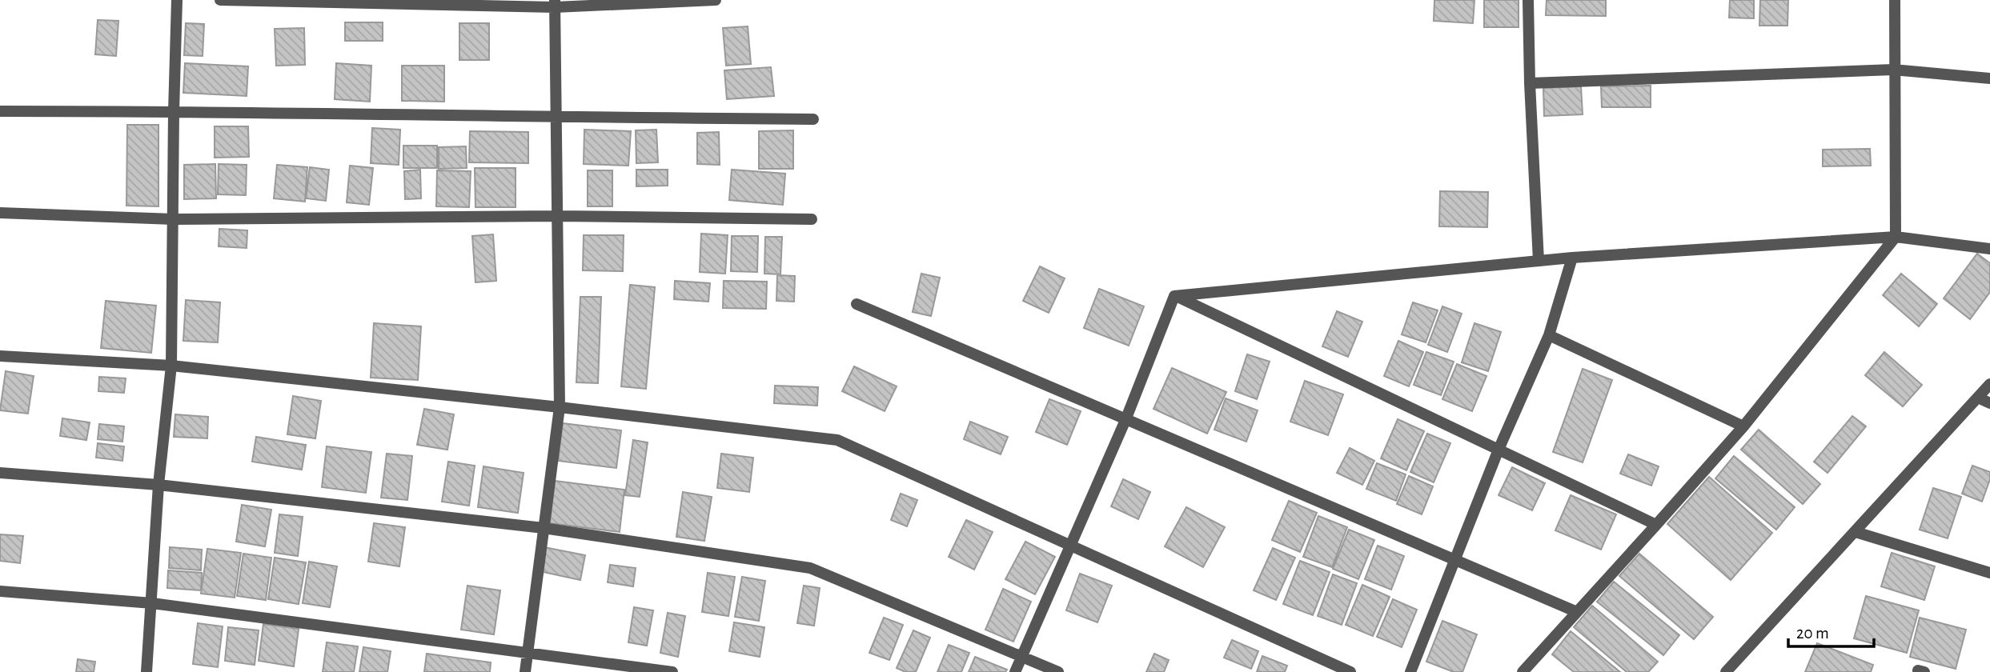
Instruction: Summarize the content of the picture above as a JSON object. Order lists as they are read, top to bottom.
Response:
{
  "scale_bar": "20 m"
}
